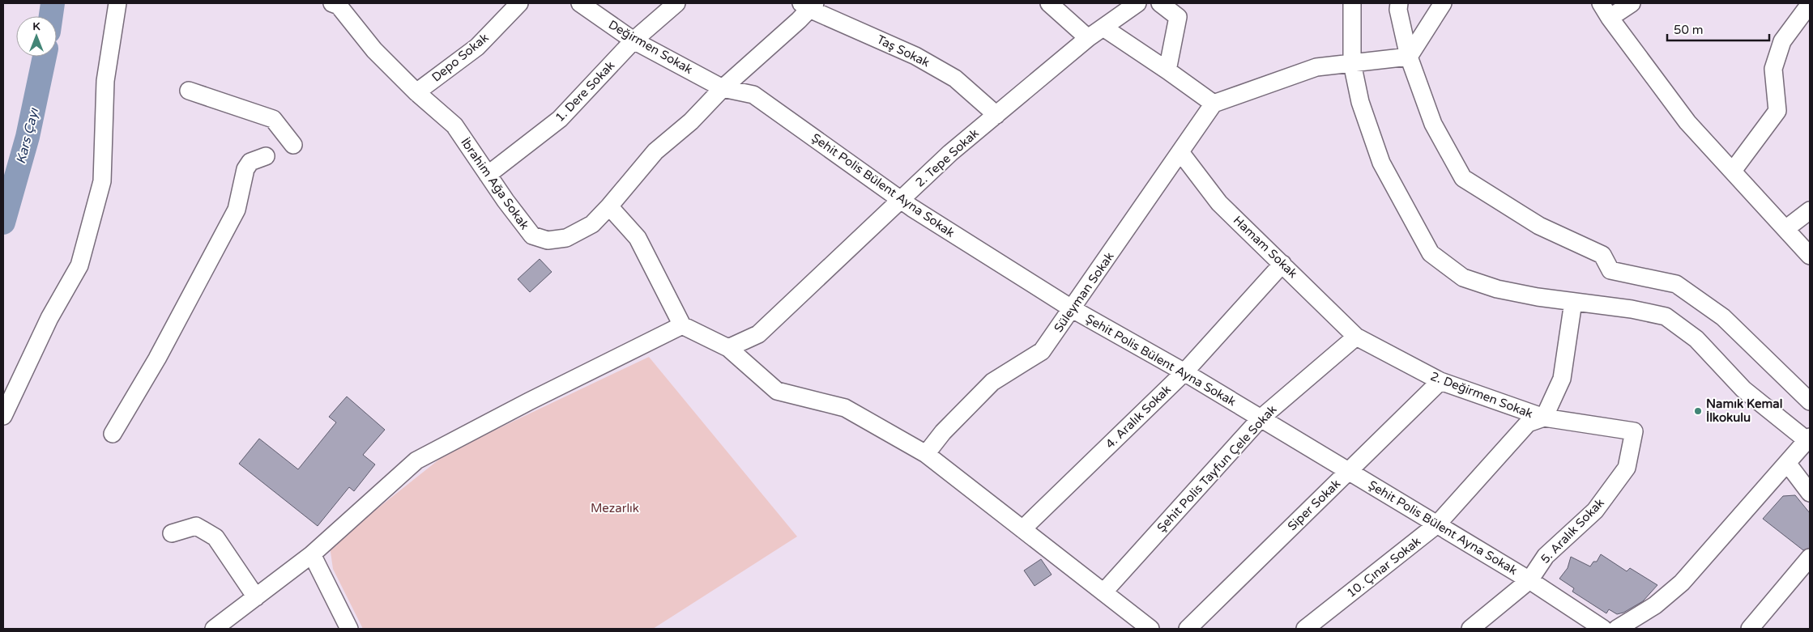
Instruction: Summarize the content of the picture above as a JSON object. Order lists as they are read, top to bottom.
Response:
{
  "streets": {
    "street": [
      "Değirmen Sokak",
      "Taş Sokak",
      "Depo Sokak",
      "1. Dere Sokak",
      "2. Tepe Sokak",
      "İbrahim Ağa Sokak",
      "Şehit Polis Bülent Ayna Sokak",
      "Hamam Sokak",
      "Süleyman Sokak",
      "2. Değirmen Sokak",
      "4. Aralık Sokak",
      "Şehit Polis Tayfun Çele Sokak",
      "Siper Sokak",
      "5. Aralık Sokak",
      "10. Çınar Sokak"
    ]
  },
  "crossings": [
    ["Değirmen Sokak", "1. Dere Sokak"],
    ["Değirmen Sokak", "İbrahim Ağa Sokak"],
    ["Değirmen Sokak", "Şehit Polis Bülent Ayna Sokak"],
    ["Taş Sokak", "2. Tepe Sokak"],
    ["Taş Sokak", "İbrahim Ağa Sokak"],
    ["Depo Sokak", "İbrahim Ağa Sokak"],
    ["1. Dere Sokak", "İbrahim Ağa Sokak"],
    ["2. Tepe Sokak", "Şehit Polis Bülent Ayna Sokak"],
    ["İbrahim Ağa Sokak", "Şehit Polis Bülent Ayna Sokak"],
    ["Şehit Polis Bülent Ayna Sokak", "Süleyman Sokak"],
    ["Şehit Polis Bülent Ayna Sokak", "4. Aralık Sokak"],
    ["Şehit Polis Bülent Ayna Sokak", "Şehit Polis Tayfun Çele Sokak"],
    ["Şehit Polis Bülent Ayna Sokak", "Siper Sokak"],
    ["Şehit Polis Bülent Ayna Sokak", "5. Aralık Sokak"],
    ["Şehit Polis Bülent Ayna Sokak", "10. Çınar Sokak"],
    ["Hamam Sokak", "Süleyman Sokak"],
    ["Hamam Sokak", "2. Değirmen Sokak"],
    ["Hamam Sokak", "4. Aralık Sokak"],
    ["Hamam Sokak", "Şehit Polis Tayfun Çele Sokak"],
    ["2. Değirmen Sokak", "Şehit Polis Tayfun Çele Sokak"],
    ["2. Değirmen Sokak", "Siper Sokak"],
    ["2. Değirmen Sokak", "5. Aralık Sokak"],
    ["2. Değirmen Sokak", "10. Çınar Sokak"],
    ["5. Aralık Sokak", "10. Çınar Sokak"]
  ],
  "water": ["Kars Çayı"],
  "parks": ["Mezarlık"],
  "places": ["Namık Kemal İlkokulu"],
  "scale_bar": "50 m",
  "north": "top"
}
